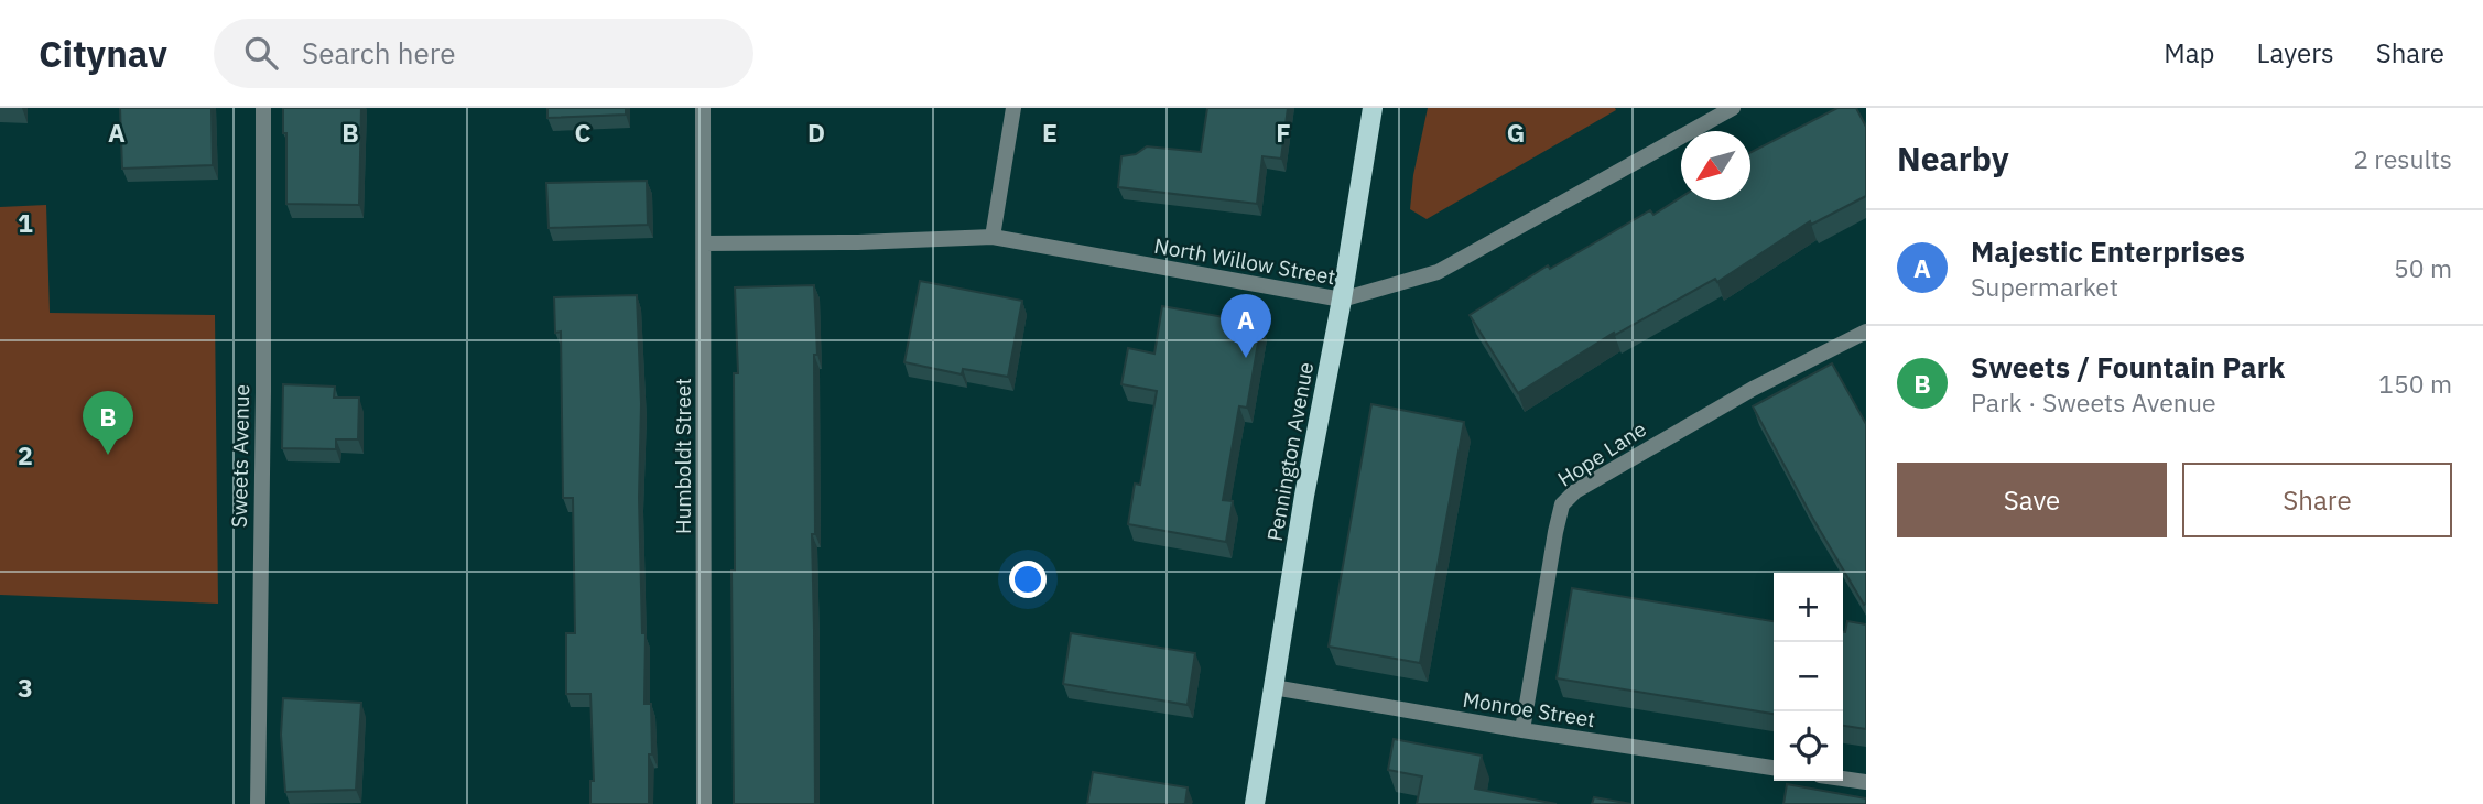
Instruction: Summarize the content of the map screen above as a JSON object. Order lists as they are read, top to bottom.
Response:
{
  "streets": {
    "main road": ["Pennington Avenue"],
    "street": [
      "North Willow Street",
      "Hope Lane",
      "Sweets Avenue",
      "Humboldt Street",
      "Monroe Street"
    ]
  },
  "crossings": [
    ["North Willow Street", "Pennington Avenue"],
    ["North Willow Street", "Humboldt Street"],
    ["Pennington Avenue", "Monroe Street"],
    ["Hope Lane", "Monroe Street"]
  ],
  "north": "bottom left",
  "page": {
    "header": "Citynav",
    "search": "Search here",
    "nav": ["Map", "Layers", "Share"],
    "heading": ["Nearby", "2 results"],
    "list": [
      {
        "mark": "A",
        "name": "Majestic Enterprises",
        "note": "Supermarket",
        "value": "50 m"
      },
      {
        "mark": "B",
        "name": "Sweets / Fountain Park",
        "note": "Park · Sweets Avenue",
        "value": "150 m"
      }
    ],
    "pins": ["A", "B"],
    "buttons": ["Save", "Share"],
    "map_buttons": ["+", "−"]
  },
  "grid": {
    "columns": [
      "A",
      "B",
      "C",
      "D",
      "E",
      "F",
      "G"
    ],
    "rows": ["1", "2", "3"]
  }
}
